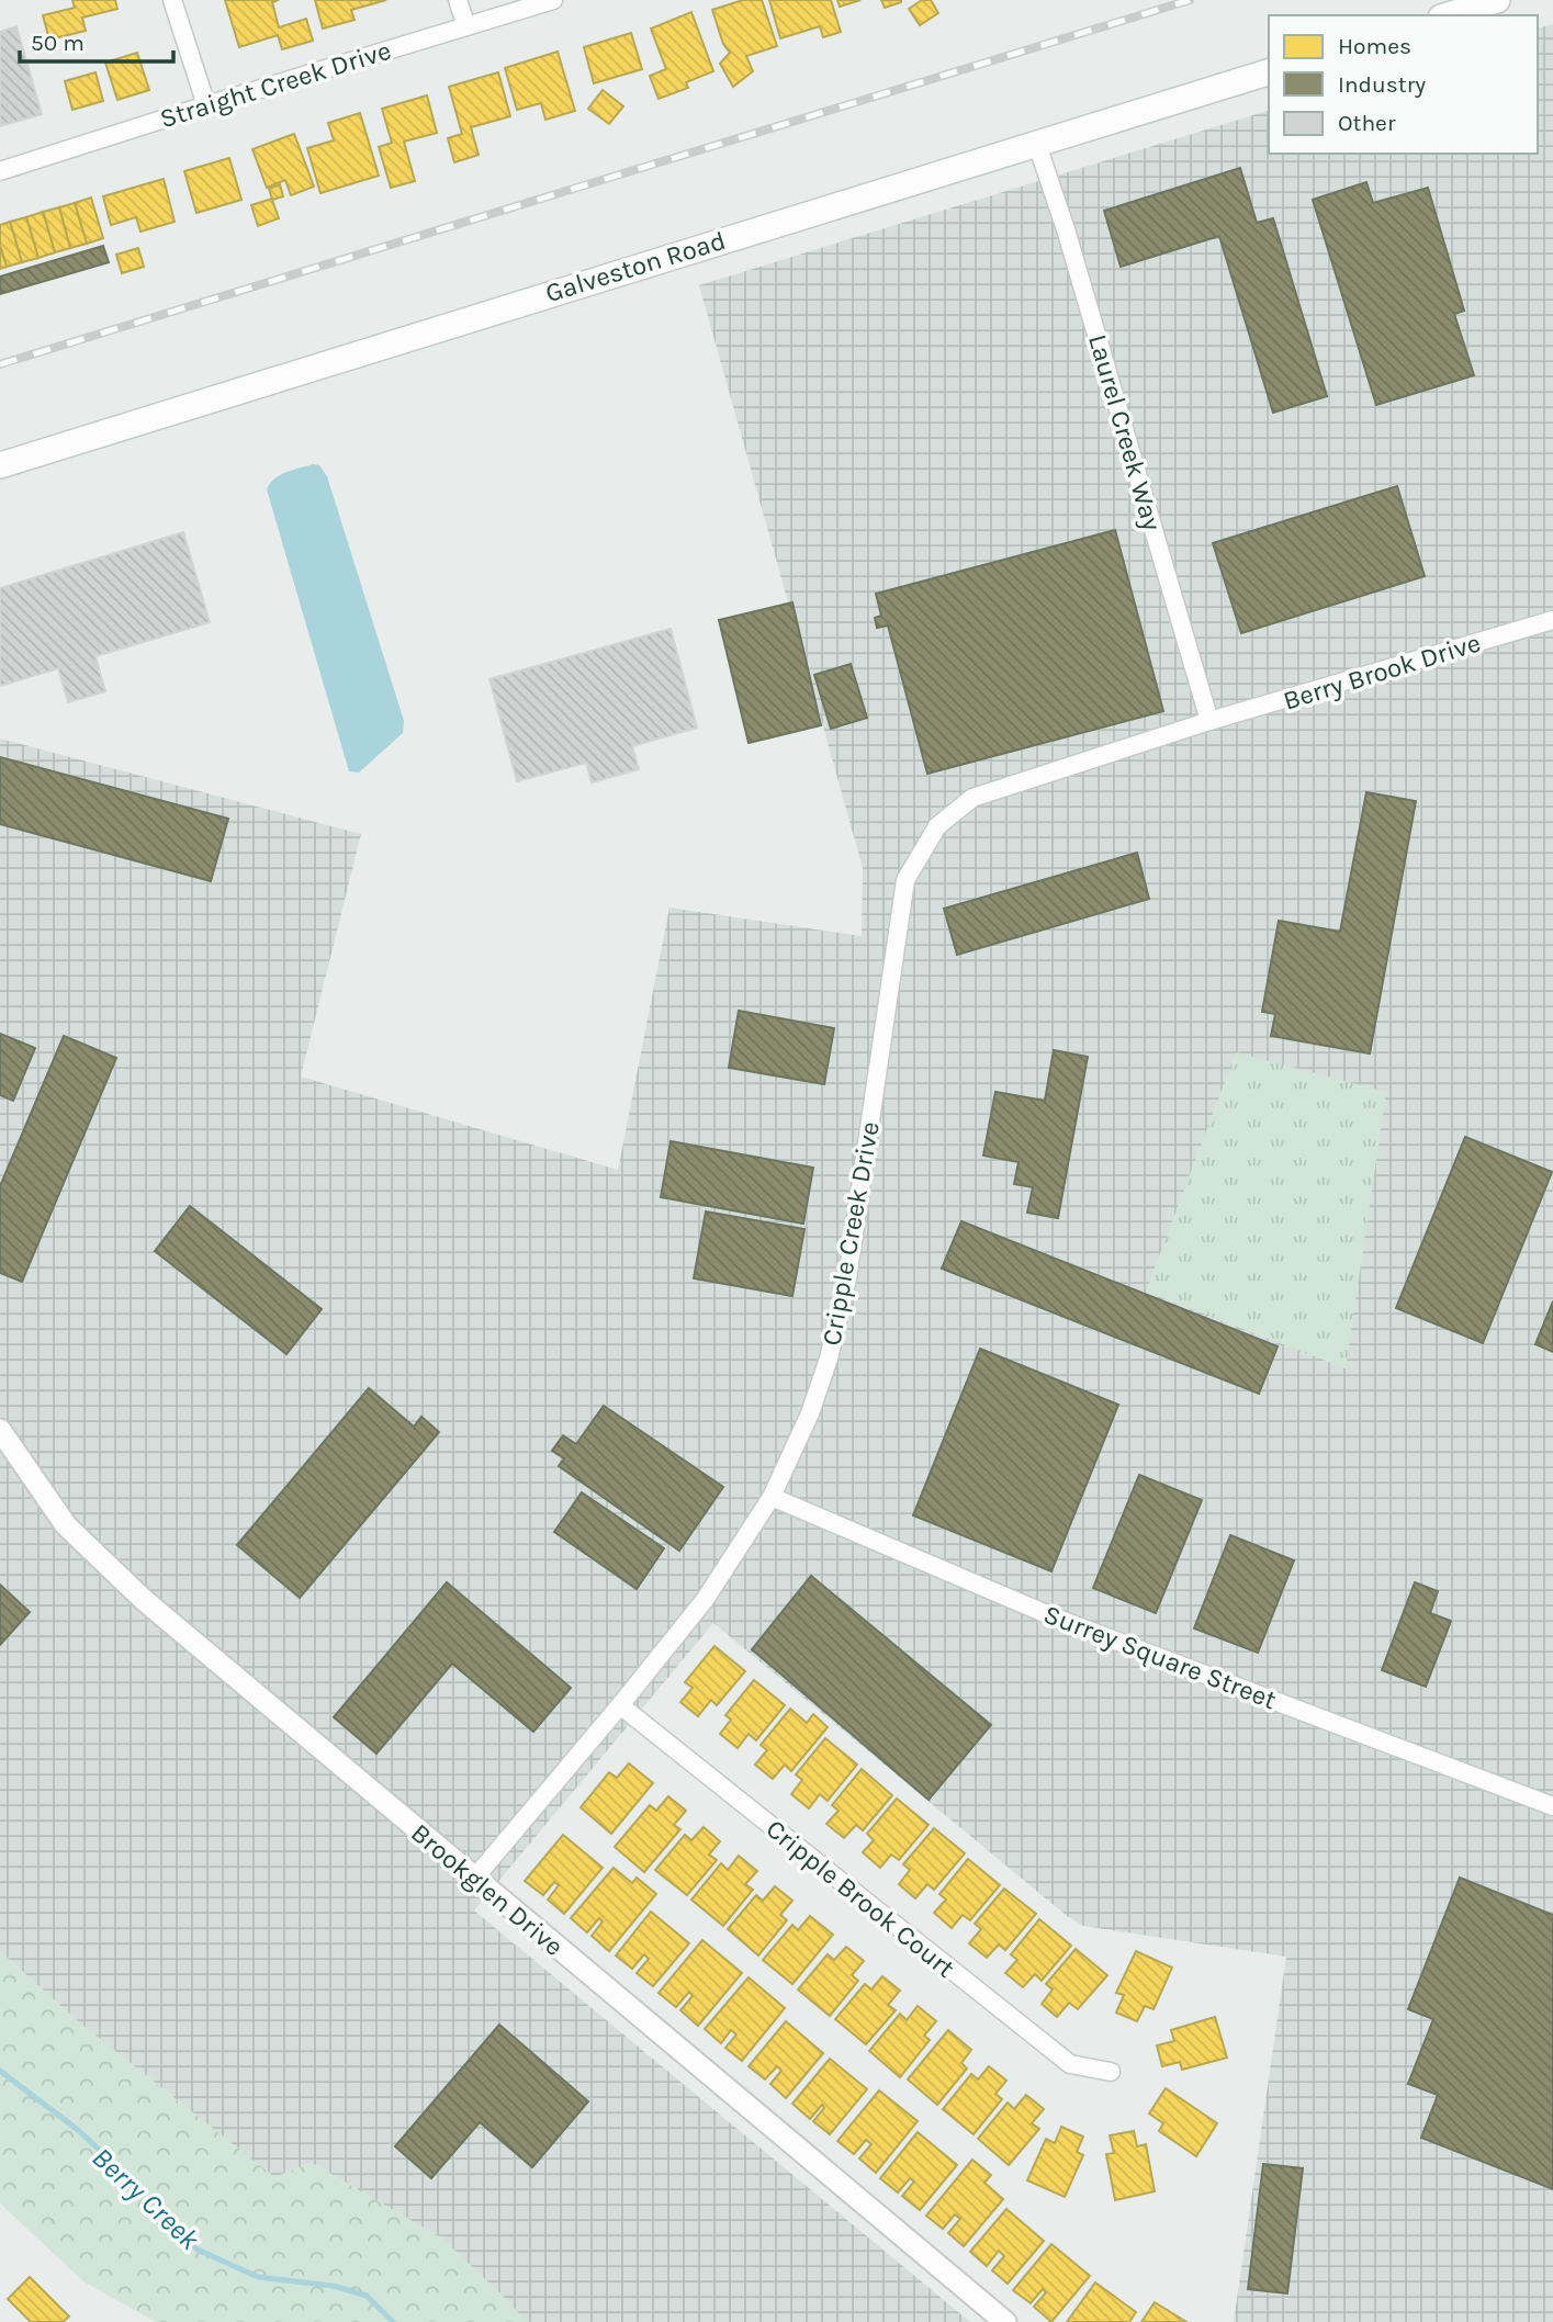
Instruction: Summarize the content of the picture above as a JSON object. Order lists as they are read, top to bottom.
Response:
{
  "streets": {
    "main road": ["Galveston Road"],
    "street": [
      "Straight Creek Drive",
      "Laurel Creek Way",
      "Berry Brook Drive",
      "Cripple Creek Drive",
      "Surrey Square Street",
      "Brookglen Drive",
      "Cripple Brook Court"
    ]
  },
  "crossings": [
    ["Galveston Road", "Laurel Creek Way"],
    ["Laurel Creek Way", "Berry Brook Drive"],
    ["Laurel Creek Way", "Cripple Creek Drive"],
    ["Berry Brook Drive", "Cripple Creek Drive"],
    ["Cripple Creek Drive", "Surrey Square Street"],
    ["Cripple Creek Drive", "Brookglen Drive"],
    ["Cripple Creek Drive", "Cripple Brook Court"]
  ],
  "water": ["Berry Creek"],
  "legend": ["Homes", "Industry", "Other"],
  "scale_bar": "50 m"
}
